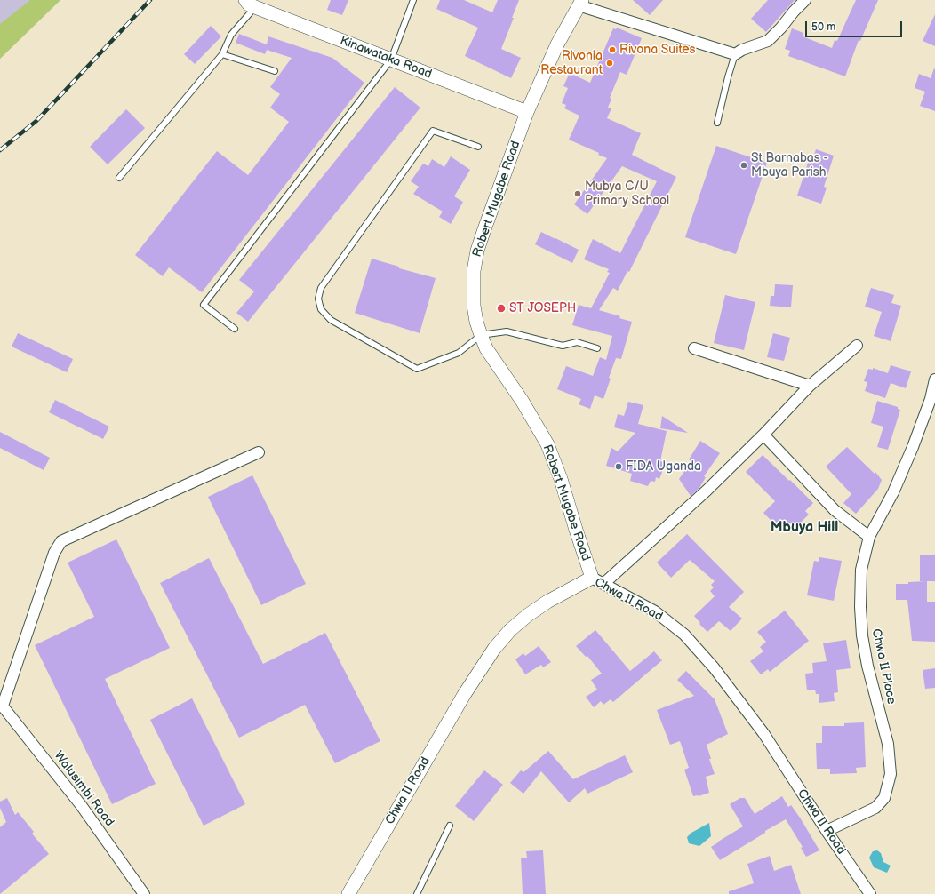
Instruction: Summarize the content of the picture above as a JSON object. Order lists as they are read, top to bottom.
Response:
{
  "streets": {
    "street": [
      "Kinawataka Road",
      "Robert Mugabe Road",
      "Chwa II Road",
      "Chwa II Place",
      "Walusimbi Road"
    ]
  },
  "crossings": [
    ["Kinawataka Road", "Robert Mugabe Road"],
    ["Robert Mugabe Road", "Chwa II Road"],
    ["Chwa II Road", "Chwa II Place"]
  ],
  "districts": ["Mbuya Hill"],
  "places": [
    "Rivona Suites",
    "Rivonia Restaurant",
    "St Barnabas - Mbuya Parish",
    "Mubya C/U Primary School",
    "ST JOSEPH",
    "FIDA Uganda"
  ],
  "scale_bar": "50 m"
}
